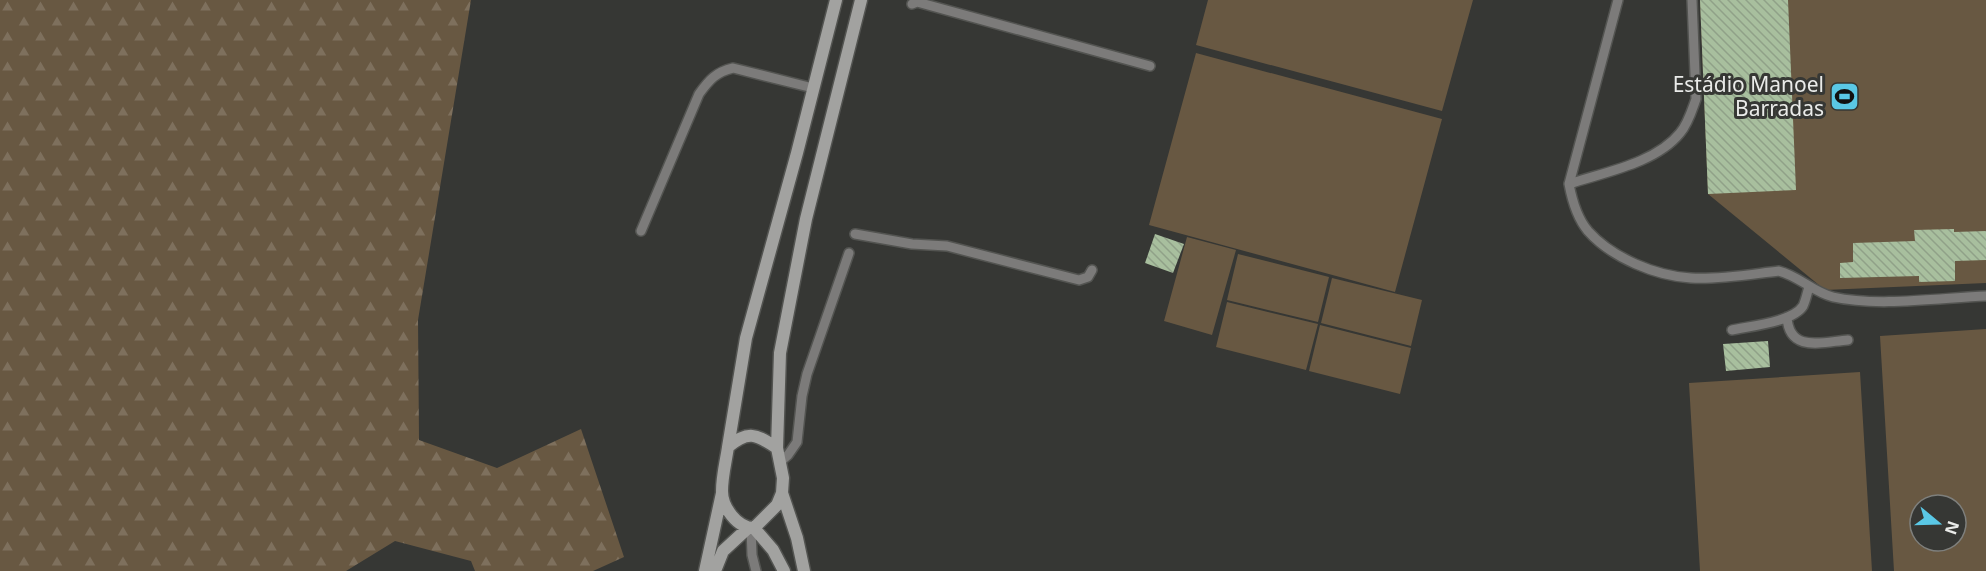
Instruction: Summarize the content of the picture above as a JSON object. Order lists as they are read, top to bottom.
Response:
{
  "places": {
    "sports": ["Estádio Manoel Barradas"]
  },
  "north": "right"
}
